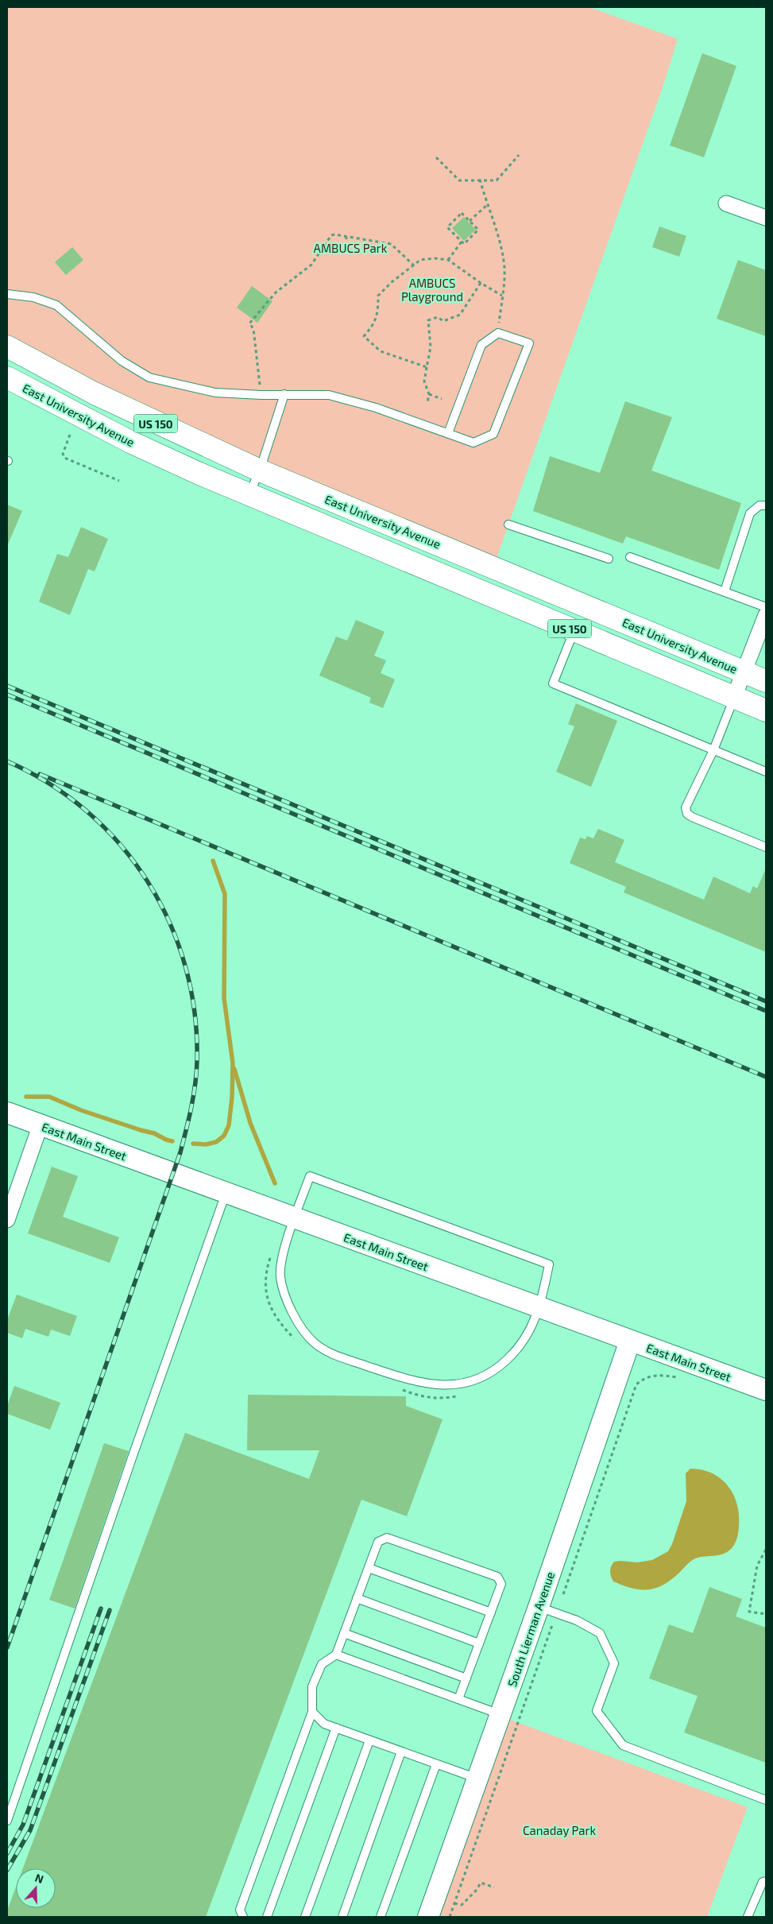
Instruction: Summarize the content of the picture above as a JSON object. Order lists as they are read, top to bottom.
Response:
{
  "streets": {
    "main road": [
      "East University Avenue",
      "US 150",
      "East Main Street",
      "South Lierman Avenue"
    ]
  },
  "crossings": [
    ["East Main Street", "South Lierman Avenue"]
  ],
  "parks": ["AMBUCS Park", "AMBUCS Playground", "Canaday Park"],
  "north": "top"
}
